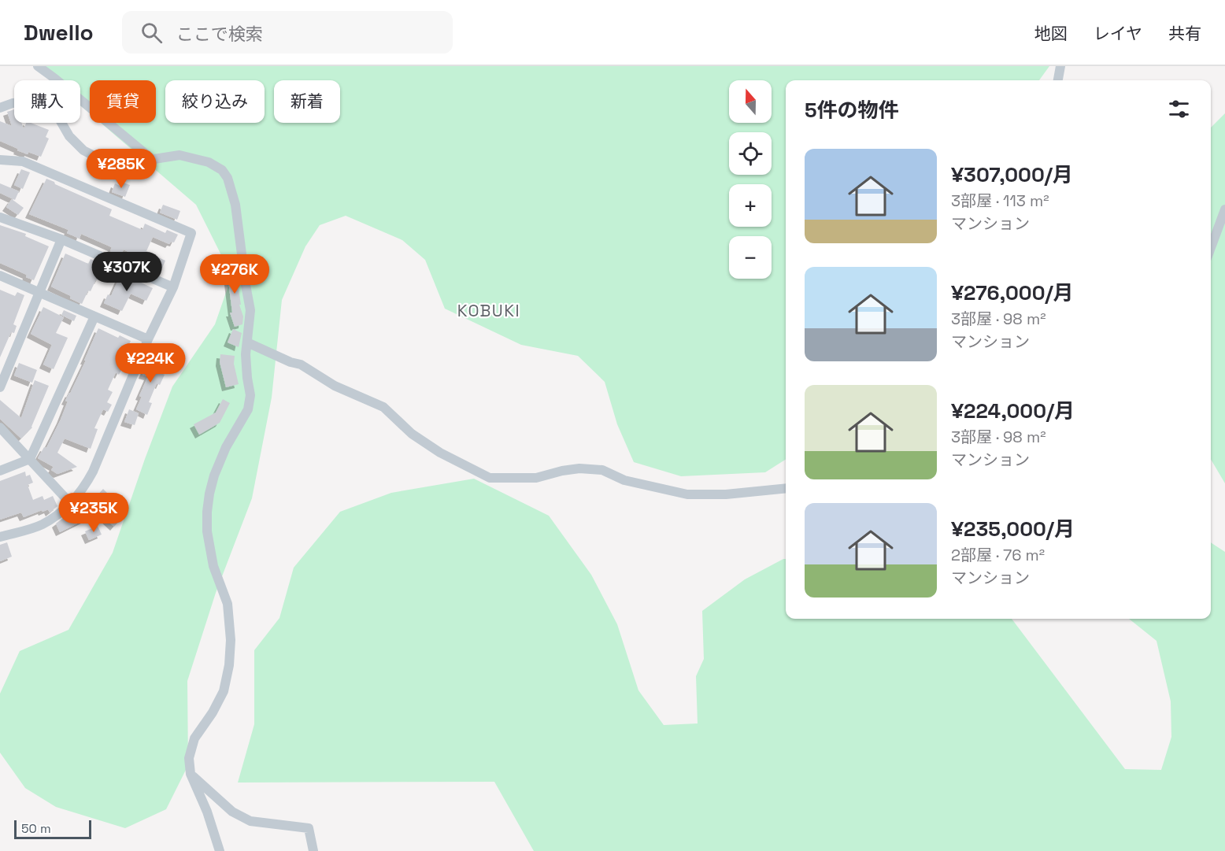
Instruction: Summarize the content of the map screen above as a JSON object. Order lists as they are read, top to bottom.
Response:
{
  "districts": ["KOBUKI"],
  "scale_bar": "50 m",
  "north": "top",
  "page": {
    "header": "Dwello",
    "search": "ここで検索",
    "nav": ["地図", "レイヤ", "共有"],
    "map_buttons": ["+", "−"],
    "chip": [
      "購入",
      "賃貸",
      "絞り込み",
      "新着"
    ],
    "heading": "5件の物件",
    "list": [
      {
        "name": "¥307,000/月",
        "note": "3部屋 · 113 m² · マンション"
      },
      {
        "name": "¥276,000/月",
        "note": "3部屋 · 98 m² · マンション"
      },
      {
        "name": "¥224,000/月",
        "note": "3部屋 · 98 m² · マンション"
      },
      {
        "name": "¥235,000/月",
        "note": "2部屋 · 76 m² · マンション"
      }
    ],
    "price": [
      "¥285K",
      "¥307K",
      "¥276K",
      "¥224K",
      "¥235K"
    ],
    "scale": "50 m"
  }
}
